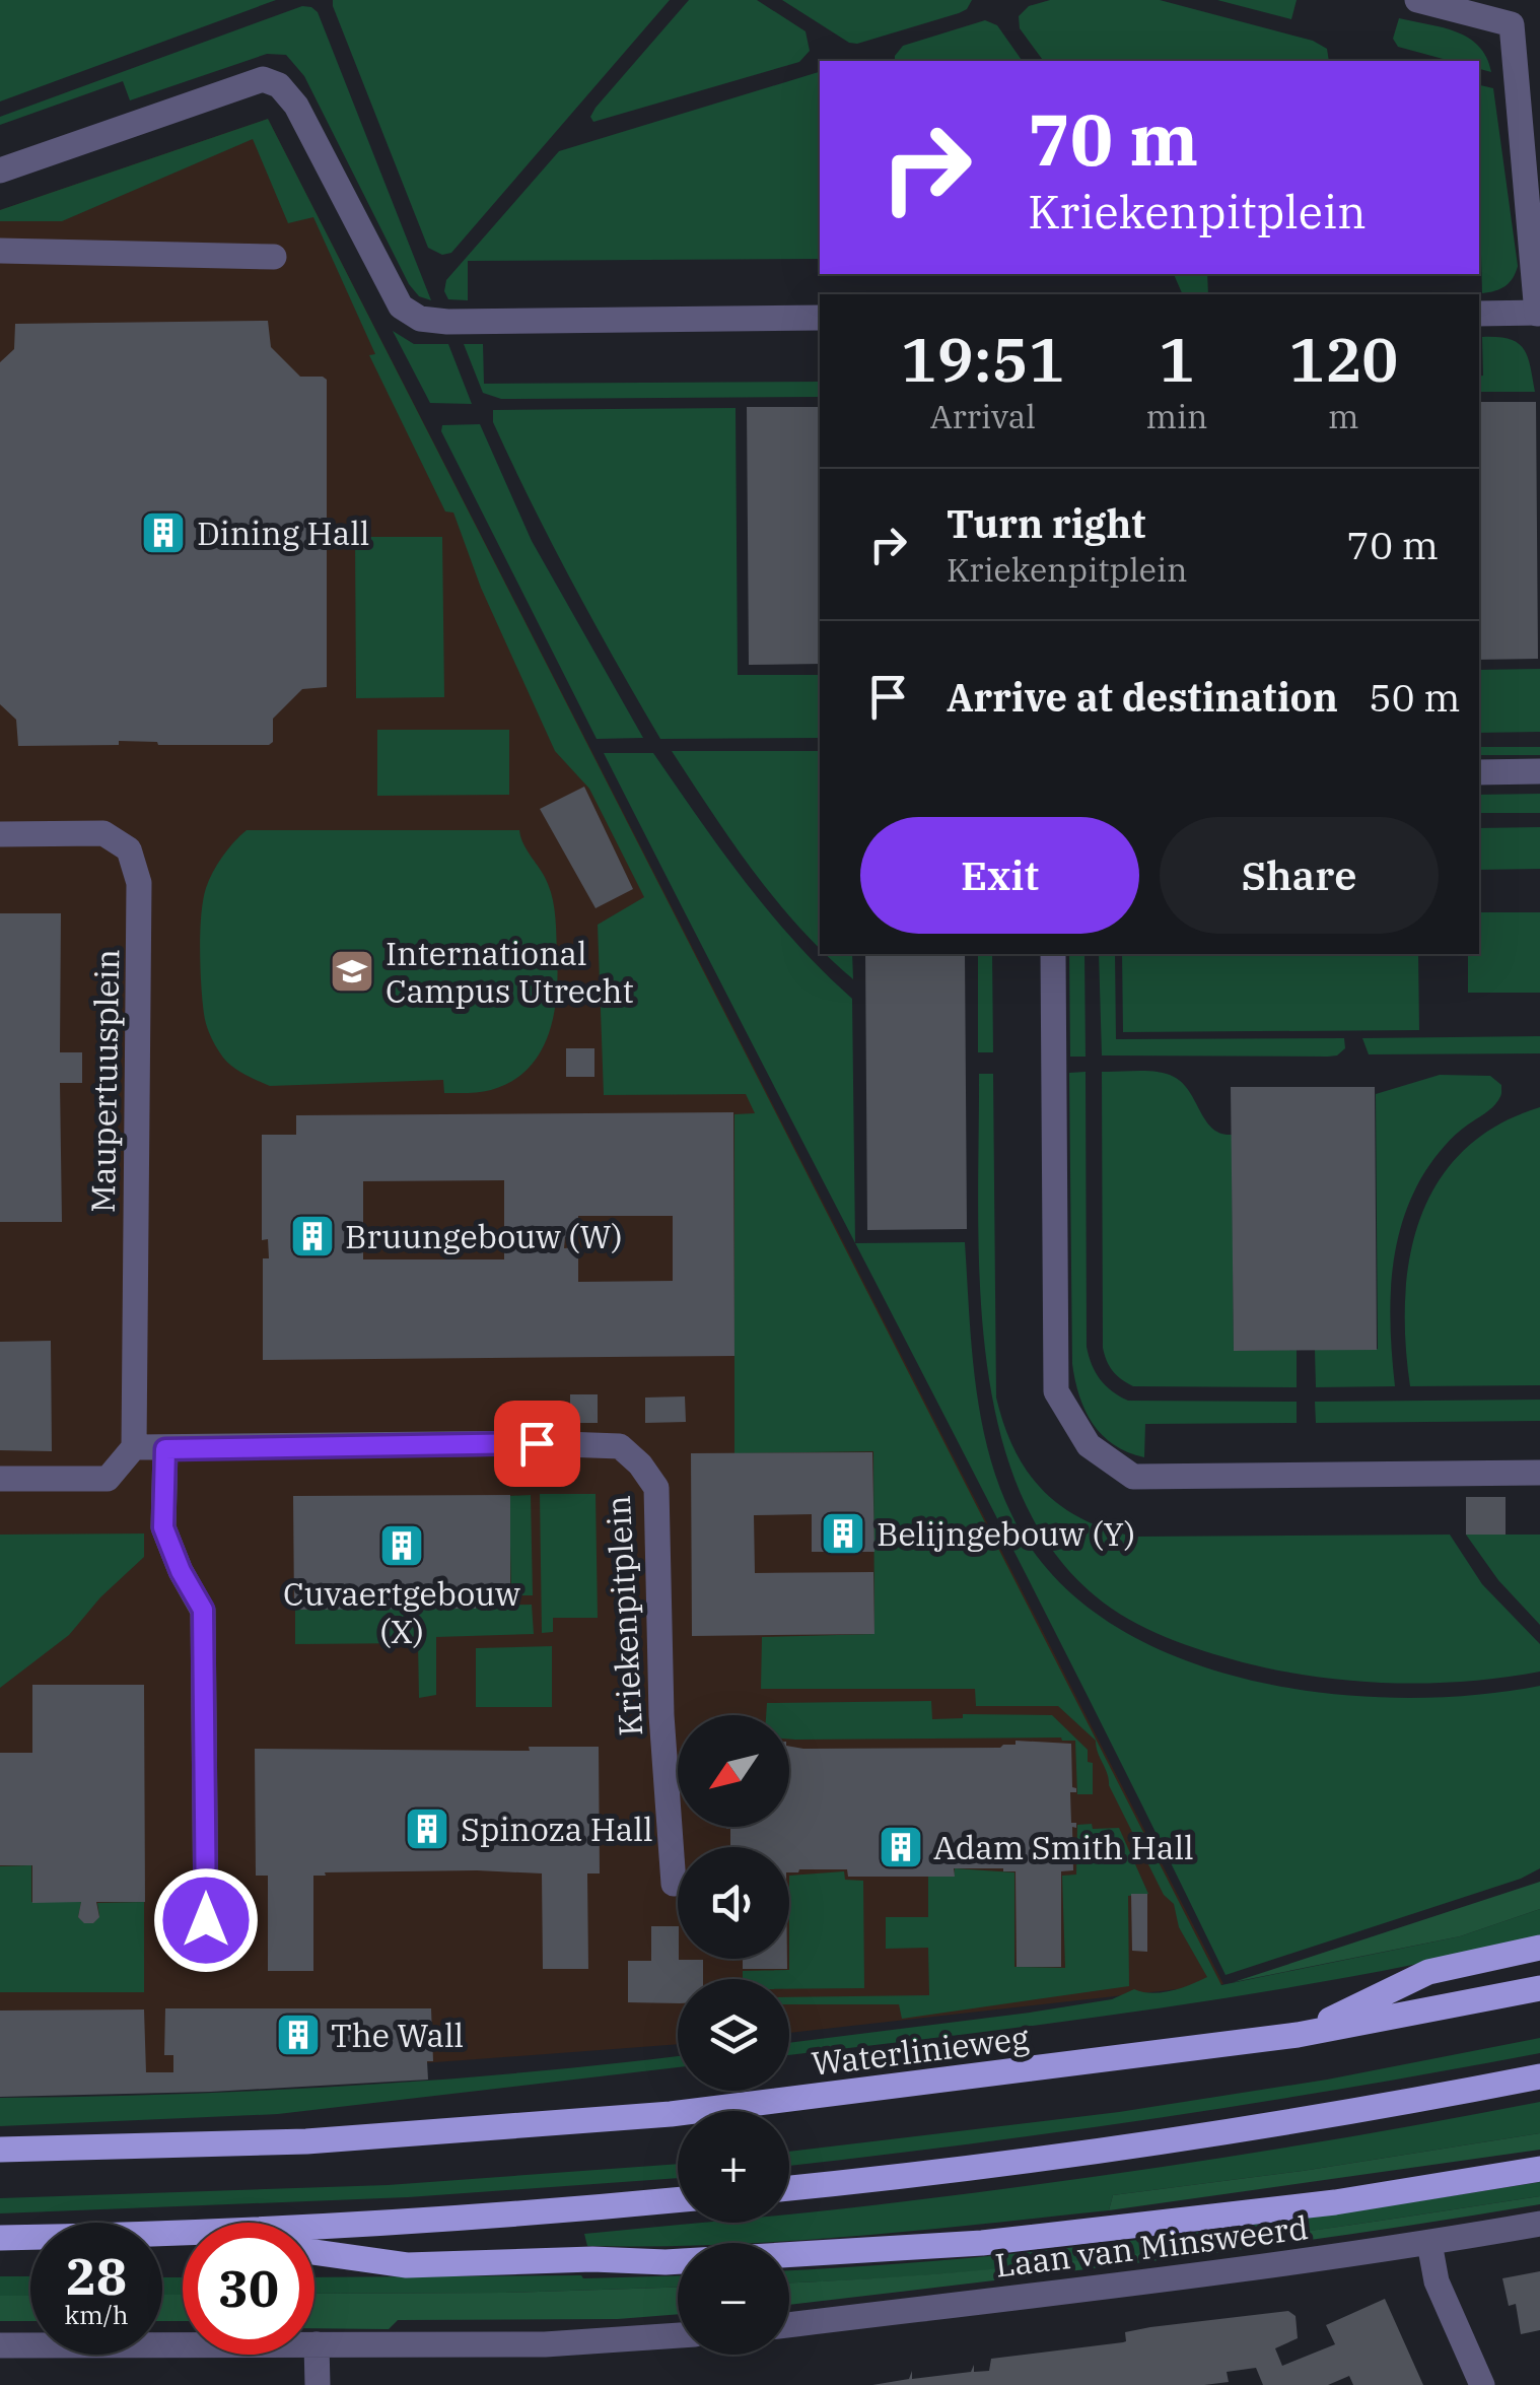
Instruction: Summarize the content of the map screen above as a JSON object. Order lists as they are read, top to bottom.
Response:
{
  "streets": {
    "main road": ["Waterlinieweg"],
    "street": ["Maupertuusplein", "Kriekenpitplein", "Laan van Minsweerd"]
  },
  "crossings": [
    ["Maupertuusplein", "Kriekenpitplein"]
  ],
  "places": {
    "building": [
      "Dining Hall",
      "Bruungebouw (W)",
      "Belijngebouw (Y)",
      "Cuvaertgebouw (X)",
      "Spinoza Hall",
      "Adam Smith Hall",
      "The Wall"
    ],
    "school or university": ["International Campus Utrecht"]
  },
  "north": "bottom left",
  "page": {
    "turn": ["70 m", "Kriekenpitplein"],
    "eta": [
      "19:51",
      "Arrival",
      "1",
      "min",
      "120",
      "m"
    ],
    "list": [
      {
        "name": "Turn right",
        "note": "Kriekenpitplein",
        "value": "70 m"
      },
      {
        "name": "Arrive at destination",
        "value": "50 m"
      }
    ],
    "buttons": ["Exit", "Share"],
    "map_buttons": ["+", "−"],
    "speed": "28 km/h",
    "limit": "30"
  }
}
